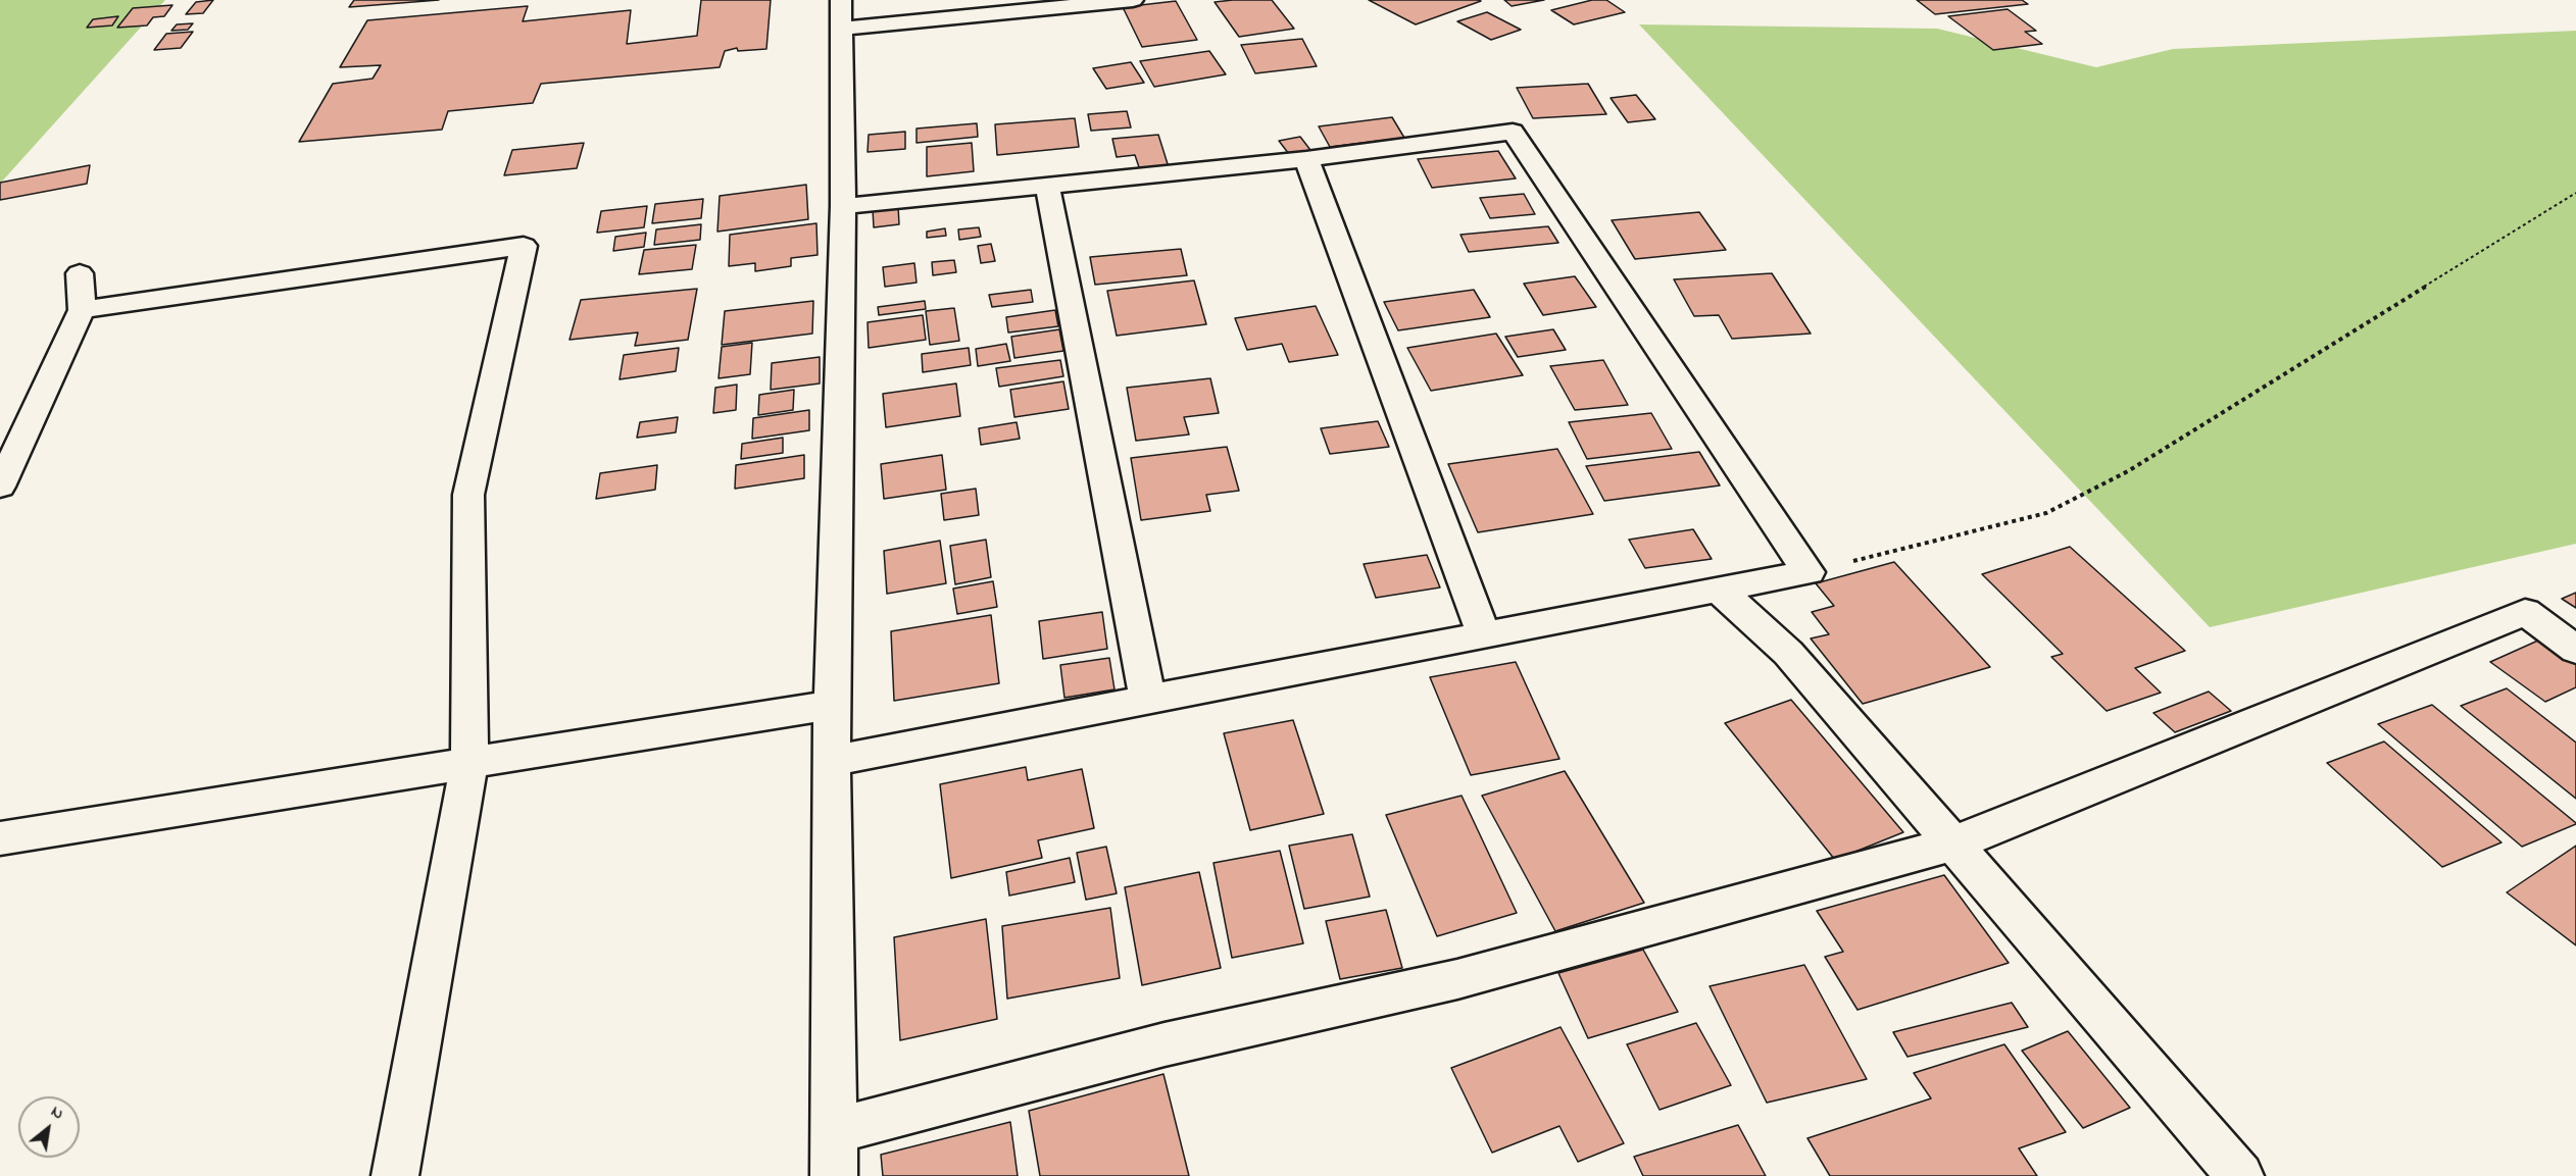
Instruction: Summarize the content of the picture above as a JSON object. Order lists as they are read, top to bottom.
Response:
{
  "north": "top right"
}
